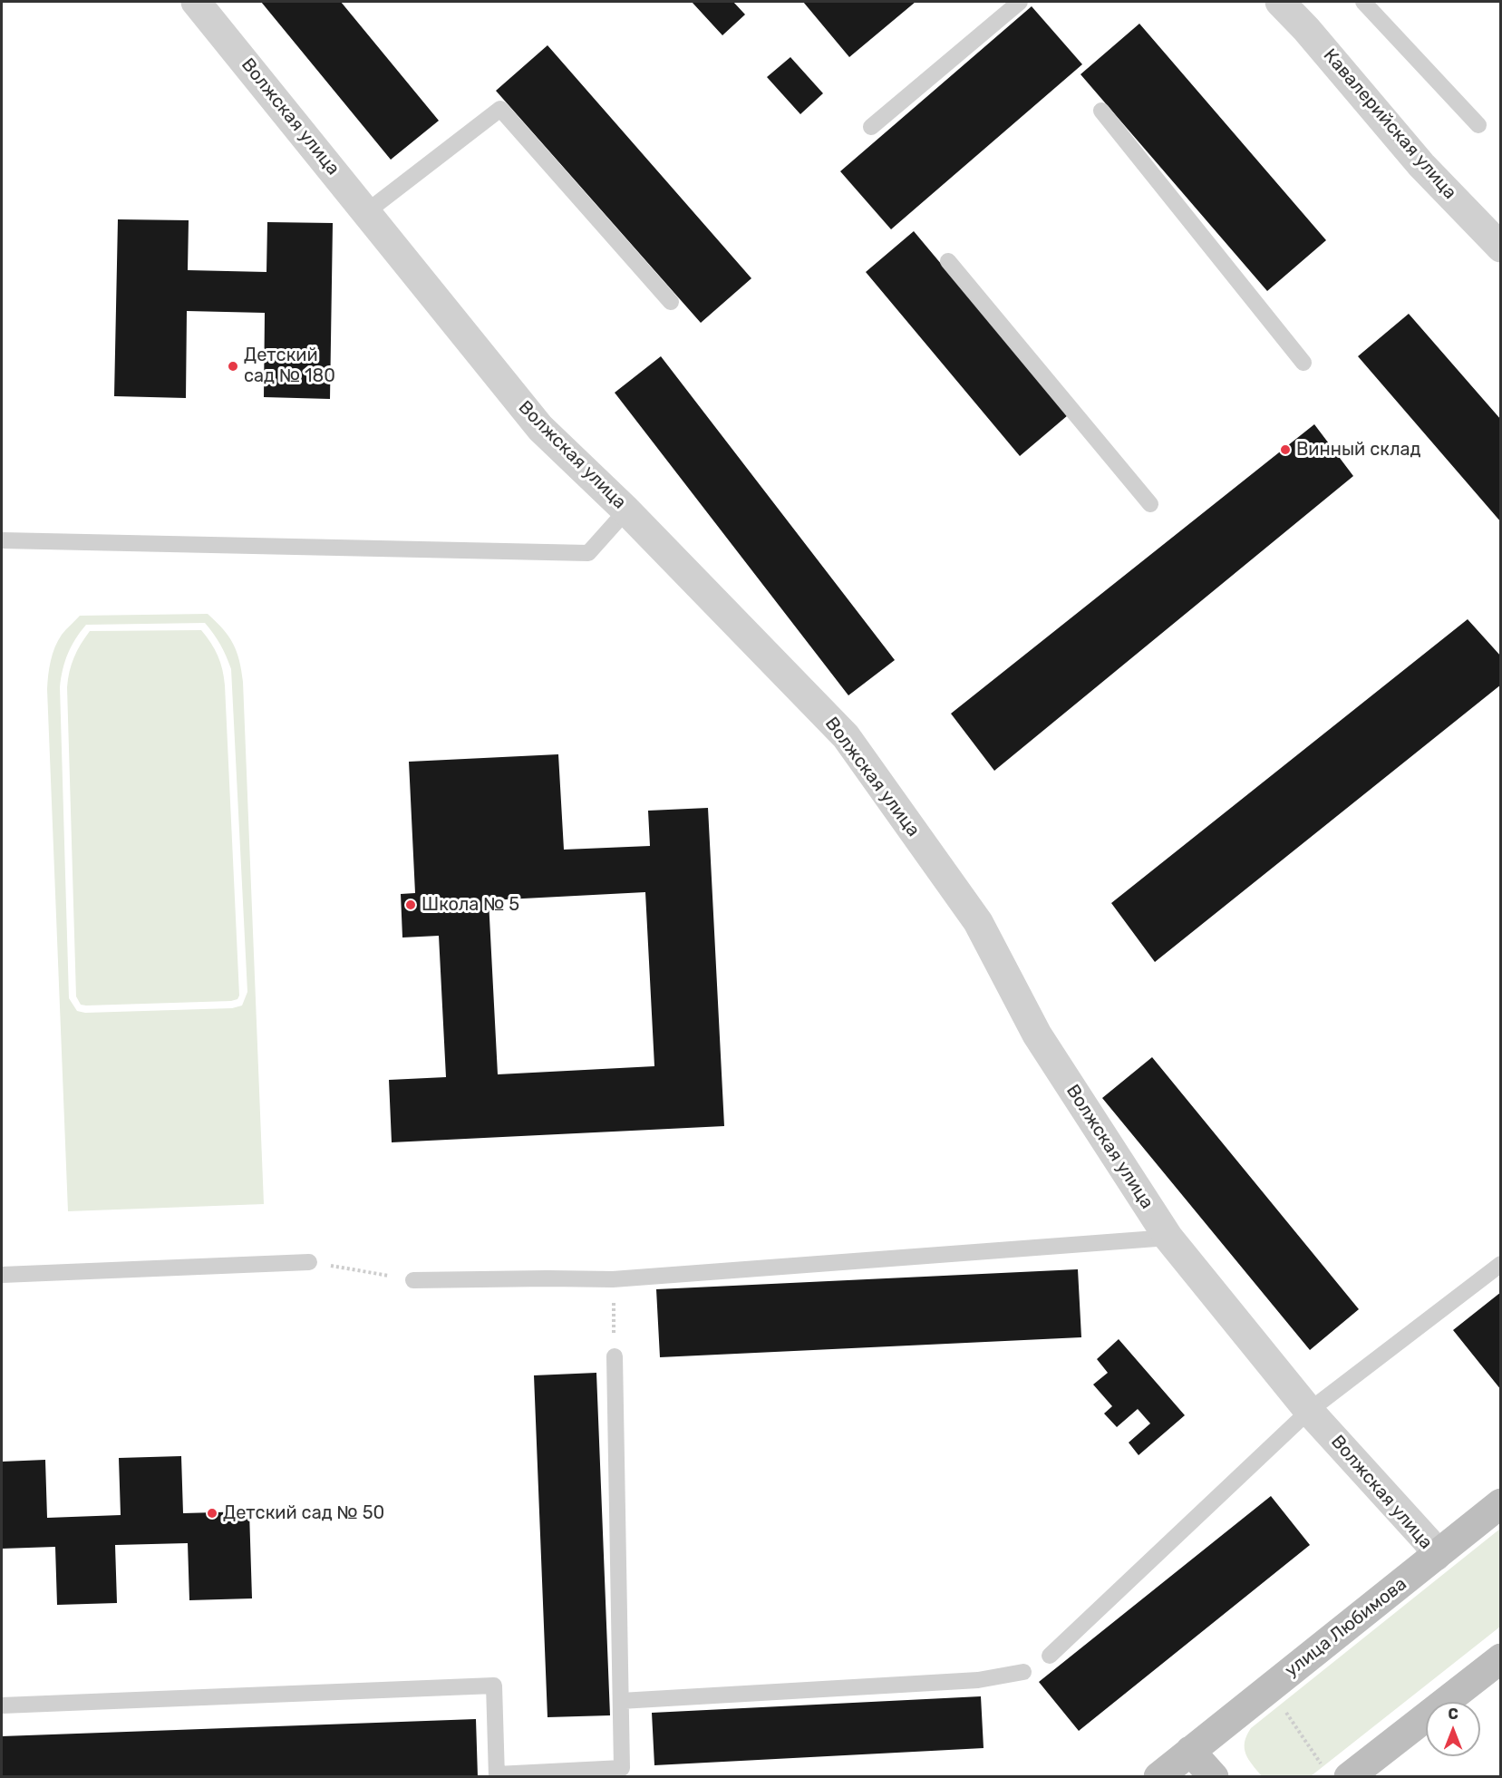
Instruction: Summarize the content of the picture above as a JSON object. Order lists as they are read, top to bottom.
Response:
{
  "streets": {
    "main road": ["улица Любимова"],
    "street": ["Волжская улица", "Кавалерийская улица"]
  },
  "crossings": [
    ["Волжская улица", "улица Любимова"]
  ],
  "places": [
    "Детский сад № 180",
    "Винный склад",
    "Школа № 5",
    "Детский сад № 50"
  ],
  "north": "top"
}
